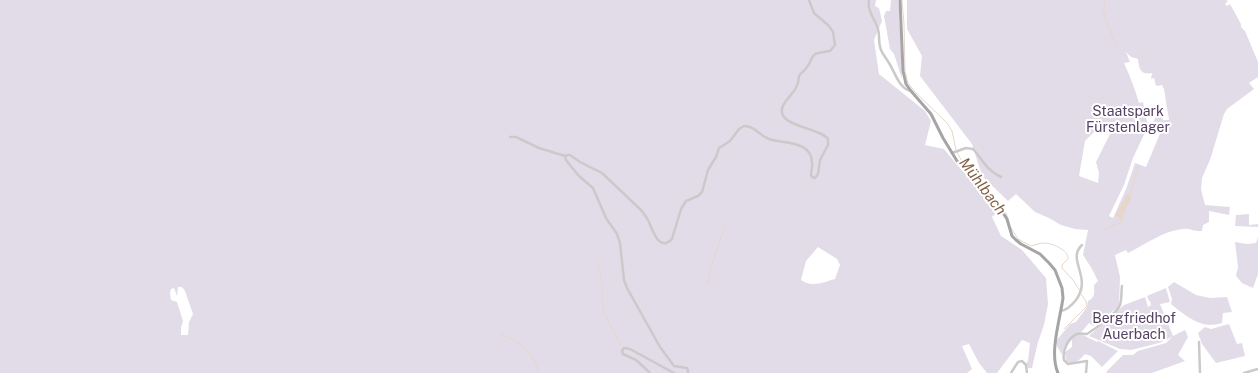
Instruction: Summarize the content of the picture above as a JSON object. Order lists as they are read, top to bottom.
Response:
{
  "water": ["Mühlbach"],
  "parks": ["Staatspark Fürstenlager", "Bergfriedhof Auerbach"]
}
